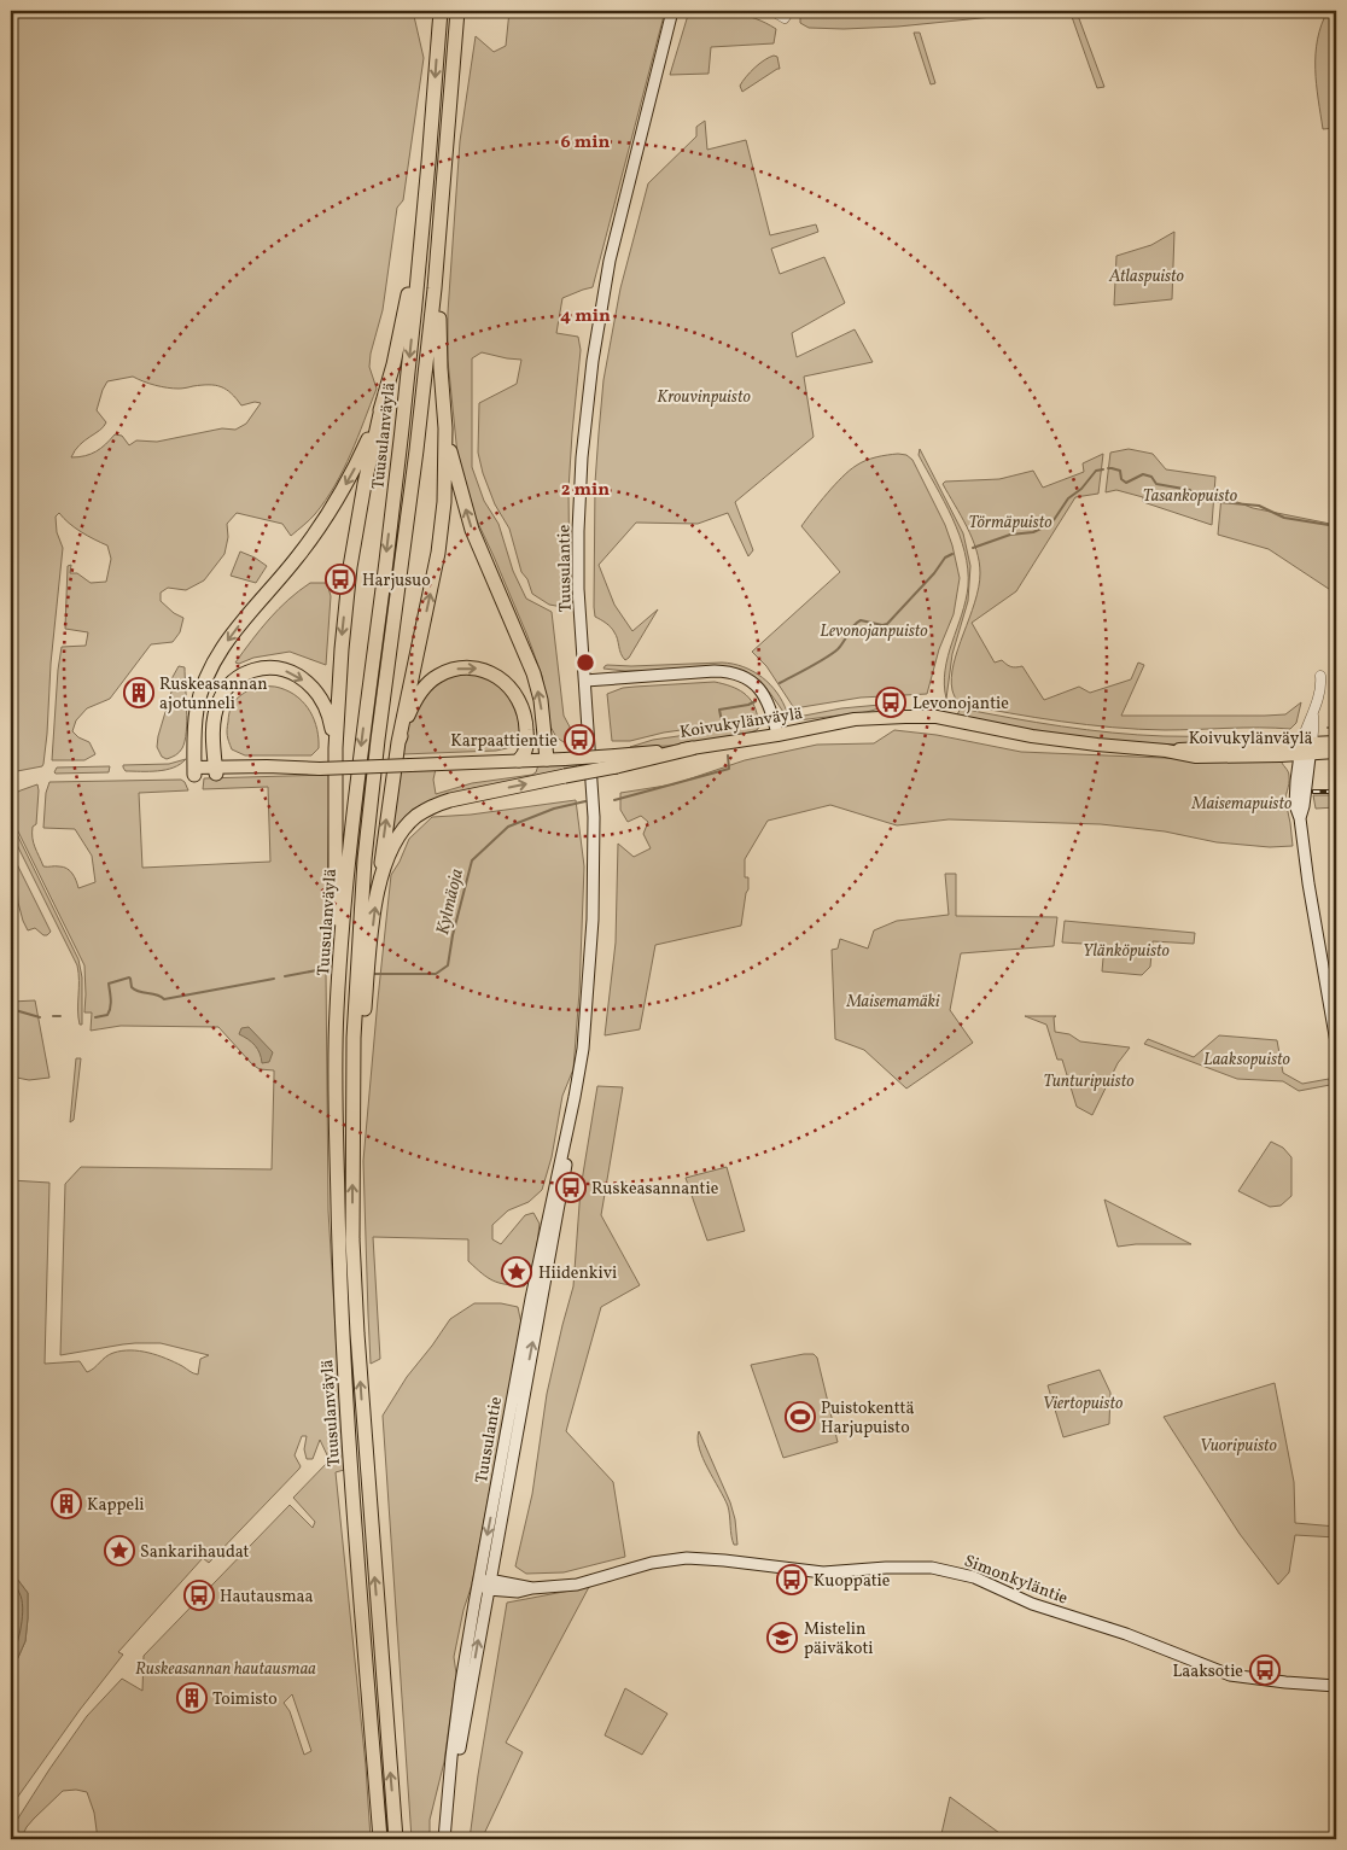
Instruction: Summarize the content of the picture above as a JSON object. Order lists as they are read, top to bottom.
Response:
{
  "streets": {
    "highway": ["Tuusulanväylä"],
    "main road": ["Tuusulantie", "Koivukylänväylä", "Simonkyläntie"]
  },
  "crossings": [
    ["Tuusulantie", "Simonkyläntie"]
  ],
  "water": ["Kylmäoja"],
  "parks": [
    "Atlaspuisto",
    "Krouvinpuisto",
    "Tasankopuisto",
    "Törmäpuisto",
    "Levonojanpuisto",
    "Maisemapuisto",
    "Ylänköpuisto",
    "Maisemamäki",
    "Laaksopuisto",
    "Tunturipuisto",
    "Viertopuisto",
    "Vuoripuisto",
    "Ruskeasannan hautausmaa"
  ],
  "places": {
    "bus stop": [
      "Harjusuo",
      "Levonojantie",
      "Karpaattientie",
      "Ruskeasannantie",
      "Kuoppatie",
      "Hautausmaa",
      "Laaksotie"
    ],
    "building": ["Ruskeasannan ajotunneli", "Kappeli", "Toimisto"],
    "place": ["Hiidenkivi", "Sankarihaudat"],
    "sports": ["Puistokenttä Harjupuisto"],
    "school or university": ["Mistelin päiväkoti"]
  },
  "rings": ["6 min", "4 min", "2 min"]
}
